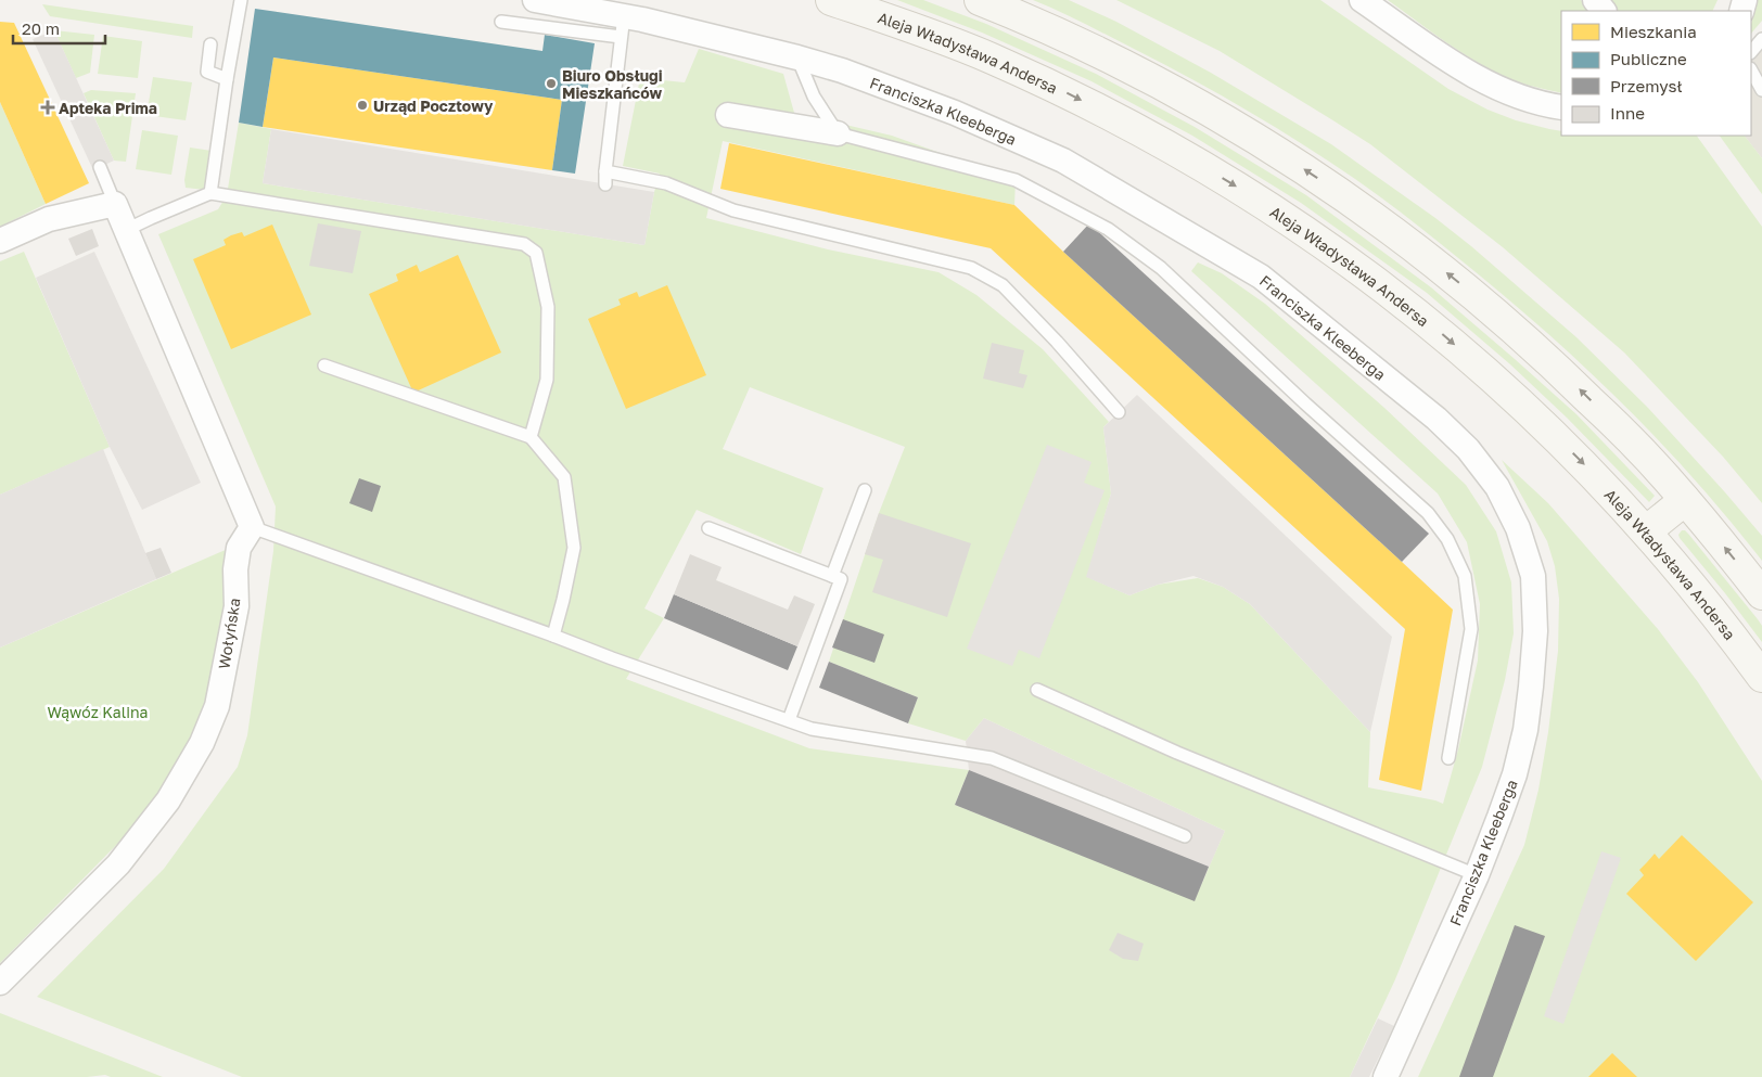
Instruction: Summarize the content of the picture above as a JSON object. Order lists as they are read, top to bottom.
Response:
{
  "streets": {
    "main road": ["Aleja Władysława Andersa"],
    "street": ["Franciszka Kleeberga", "Wołyńska"]
  },
  "parks": ["Wąwóz Kalina"],
  "places": {
    "other": ["Biuro Obsługi Mieszkańców", "Urząd Pocztowy"],
    "health": ["Apteka Prima"]
  },
  "legend": [
    "Mieszkania",
    "Publiczne",
    "Przemysł",
    "Inne"
  ],
  "scale_bar": "20 m"
}
